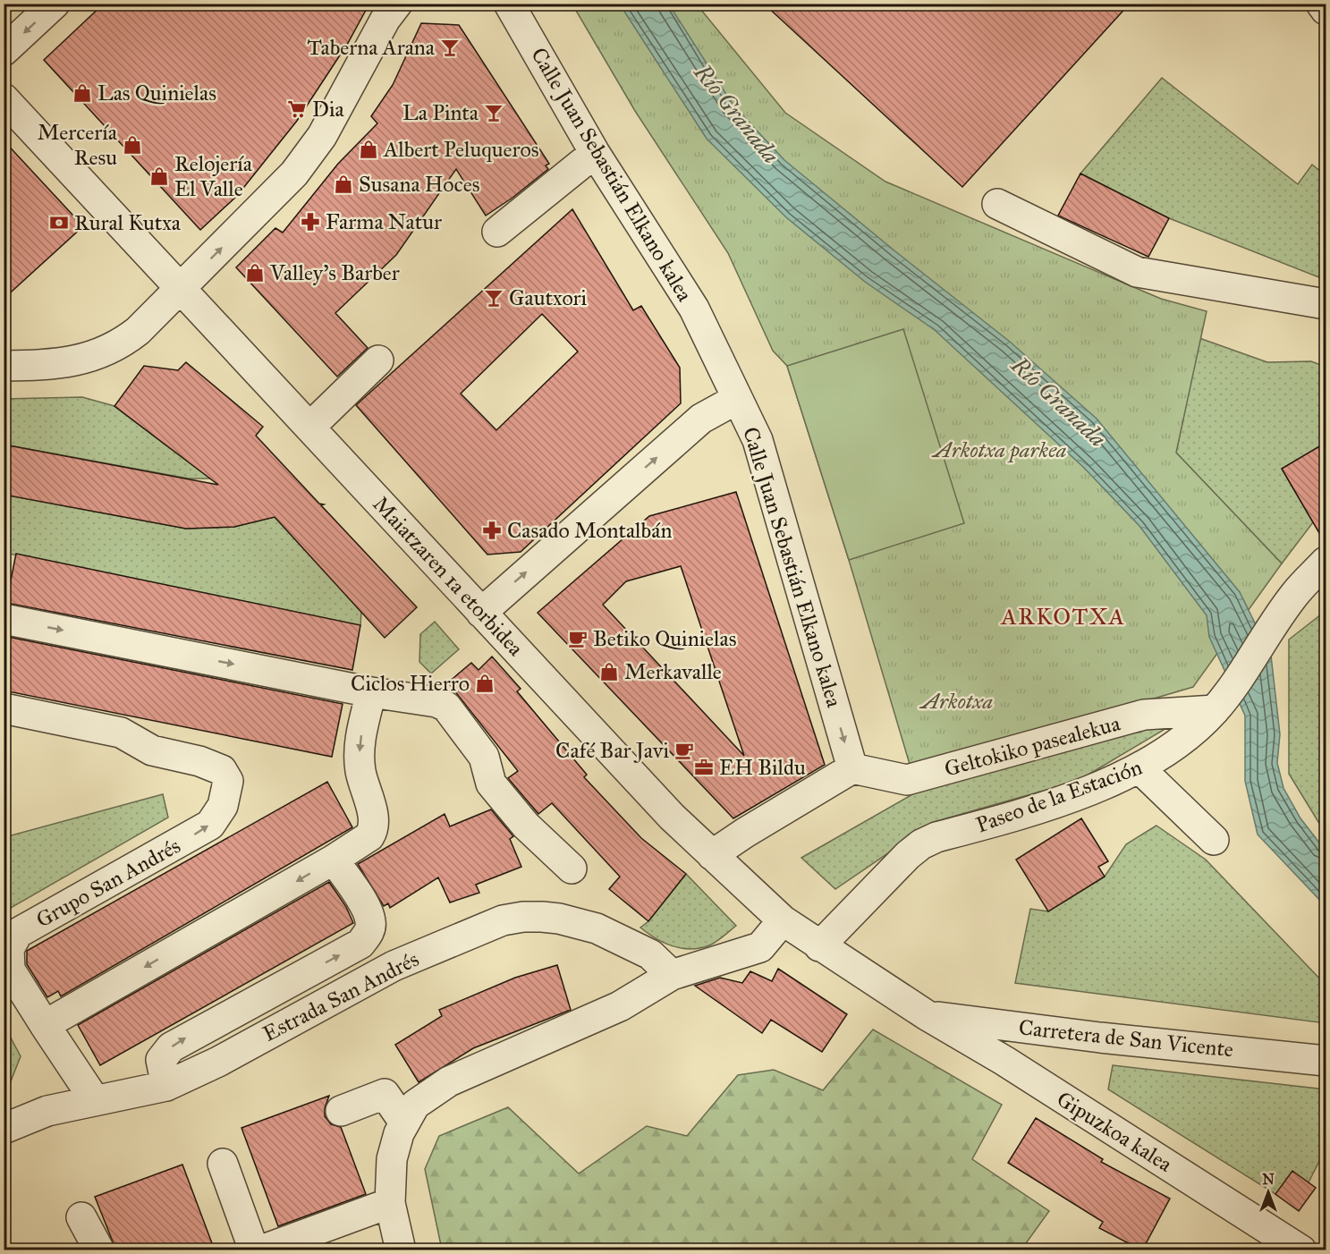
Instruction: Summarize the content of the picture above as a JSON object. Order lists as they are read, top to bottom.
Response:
{
  "streets": {
    "street": [
      "Calle Juan Sebastián Elkano kalea",
      "Maiatzaren 1a etorbidea",
      "Geltokiko pasealekua",
      "Paseo de la Estación",
      "Grupo San Andrés",
      "Estrada San Andrés",
      "Carretera de San Vicente",
      "Gipuzkoa kalea"
    ]
  },
  "crossings": [
    ["Calle Juan Sebastián Elkano kalea", "Geltokiko pasealekua"],
    ["Maiatzaren 1a etorbidea", "Paseo de la Estación"],
    ["Maiatzaren 1a etorbidea", "Carretera de San Vicente"],
    ["Maiatzaren 1a etorbidea", "Gipuzkoa kalea"],
    ["Geltokiko pasealekua", "Paseo de la Estación"],
    ["Grupo San Andrés", "Estrada San Andrés"],
    ["Carretera de San Vicente", "Gipuzkoa kalea"]
  ],
  "one_way": ["Calle Juan Sebastián Elkano kalea"],
  "districts": ["ARKOTXA"],
  "water": ["Río Granada"],
  "parks": ["Arkotxa parkea", "Arkotxa"],
  "places": {
    "bar": ["Taberna Arana", "La Pinta", "Gautxori"],
    "shop": [
      "Las Quinielas",
      "Mercería Resu",
      "Albert Peluqueros",
      "Relojería El Valle",
      "Susana Hoces",
      "Valley's Barber",
      "Merkavalle",
      "Ciclos Hierro"
    ],
    "supermarket": ["Dia"],
    "pharmacy": ["Farma Natur", "Casado Montalbán"],
    "bank": ["Rural Kutxa"],
    "cafe": ["Betiko Quinielas", "Café Bar Javi"],
    "office": ["EH Bildu"]
  },
  "north": "top"
}
